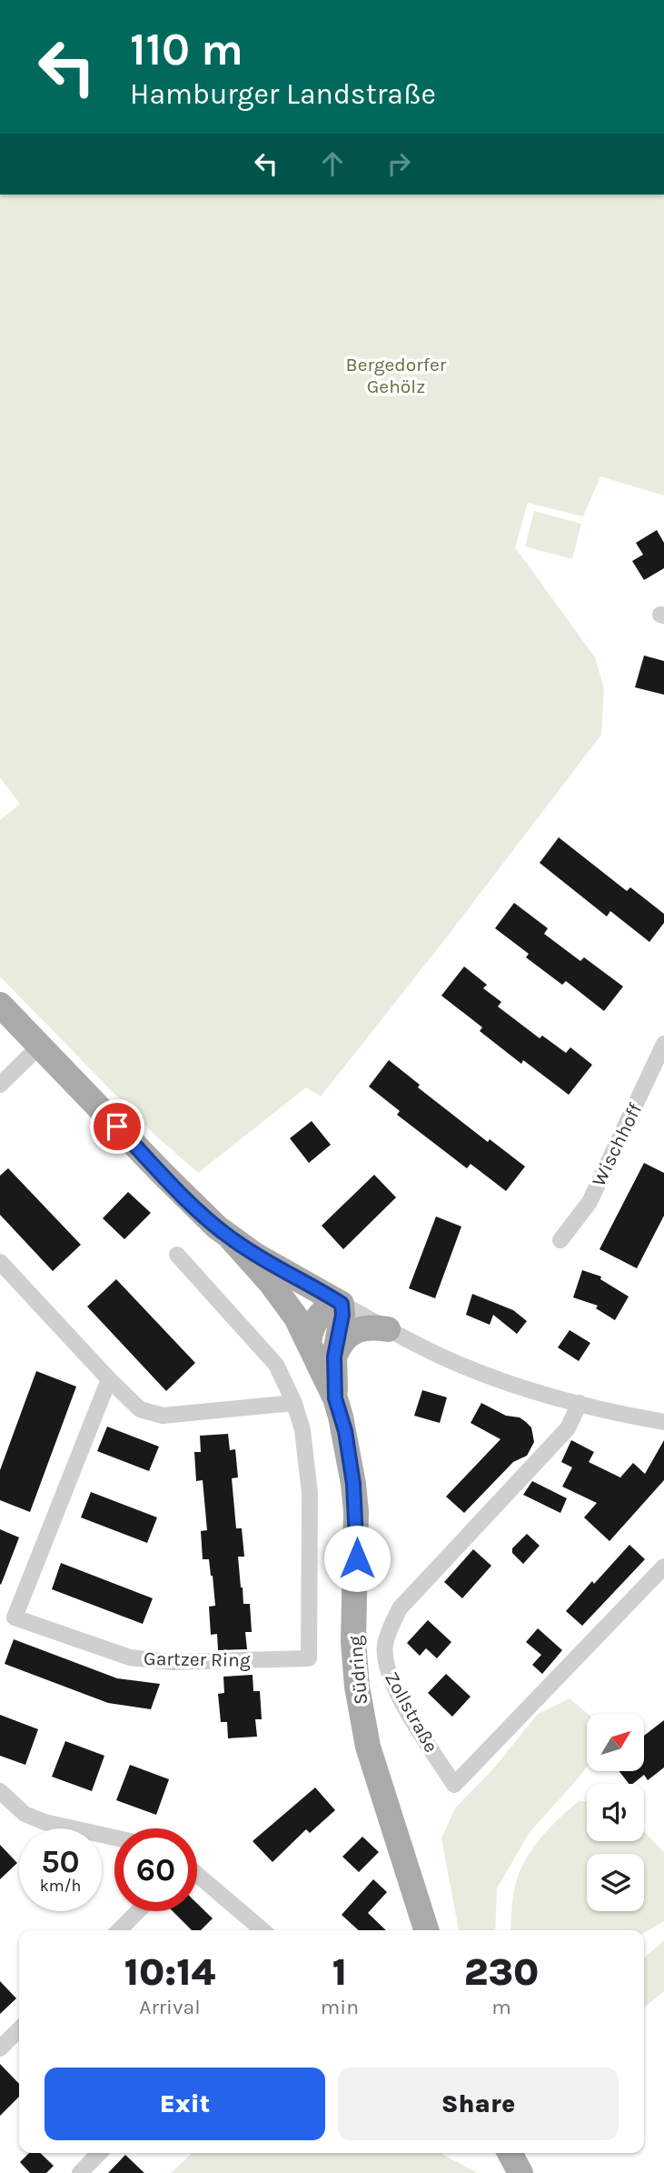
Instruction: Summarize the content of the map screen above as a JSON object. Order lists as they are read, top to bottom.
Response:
{
  "streets": {
    "main road": ["Südring"],
    "street": ["Wischhoff", "Gartzer Ring", "Zollstraße"]
  },
  "parks": ["Bergedorfer Gehölz"],
  "north": "top right",
  "page": {
    "turn": ["110 m", "Hamburger Landstraße"],
    "speed": "50 km/h",
    "limit": "60",
    "eta": [
      "10:14",
      "Arrival",
      "1",
      "min",
      "230",
      "m"
    ],
    "buttons": ["Exit", "Share"]
  }
}
